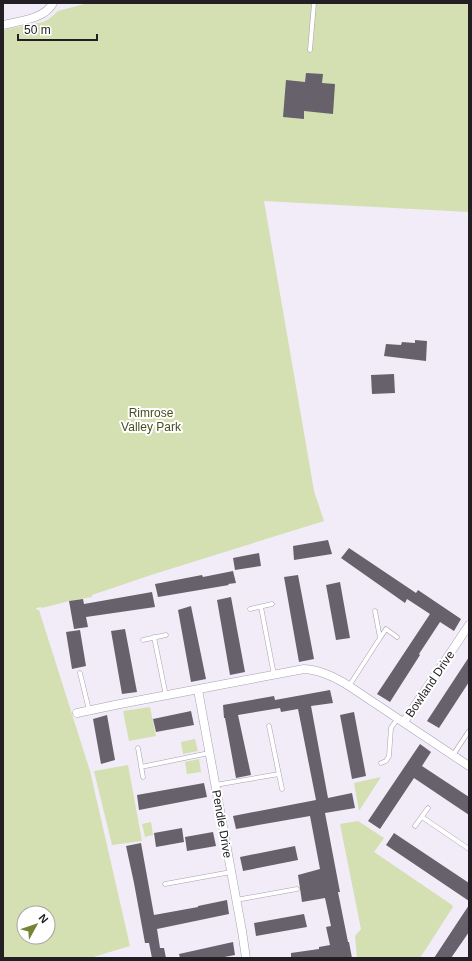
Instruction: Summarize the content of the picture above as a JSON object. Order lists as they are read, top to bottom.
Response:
{
  "streets": {
    "street": ["Bowland Drive", "Pendle Drive"]
  },
  "crossings": [
    ["Bowland Drive", "Pendle Drive"]
  ],
  "parks": ["Rimrose Valley Park"],
  "scale_bar": "50 m",
  "north": "top right"
}
